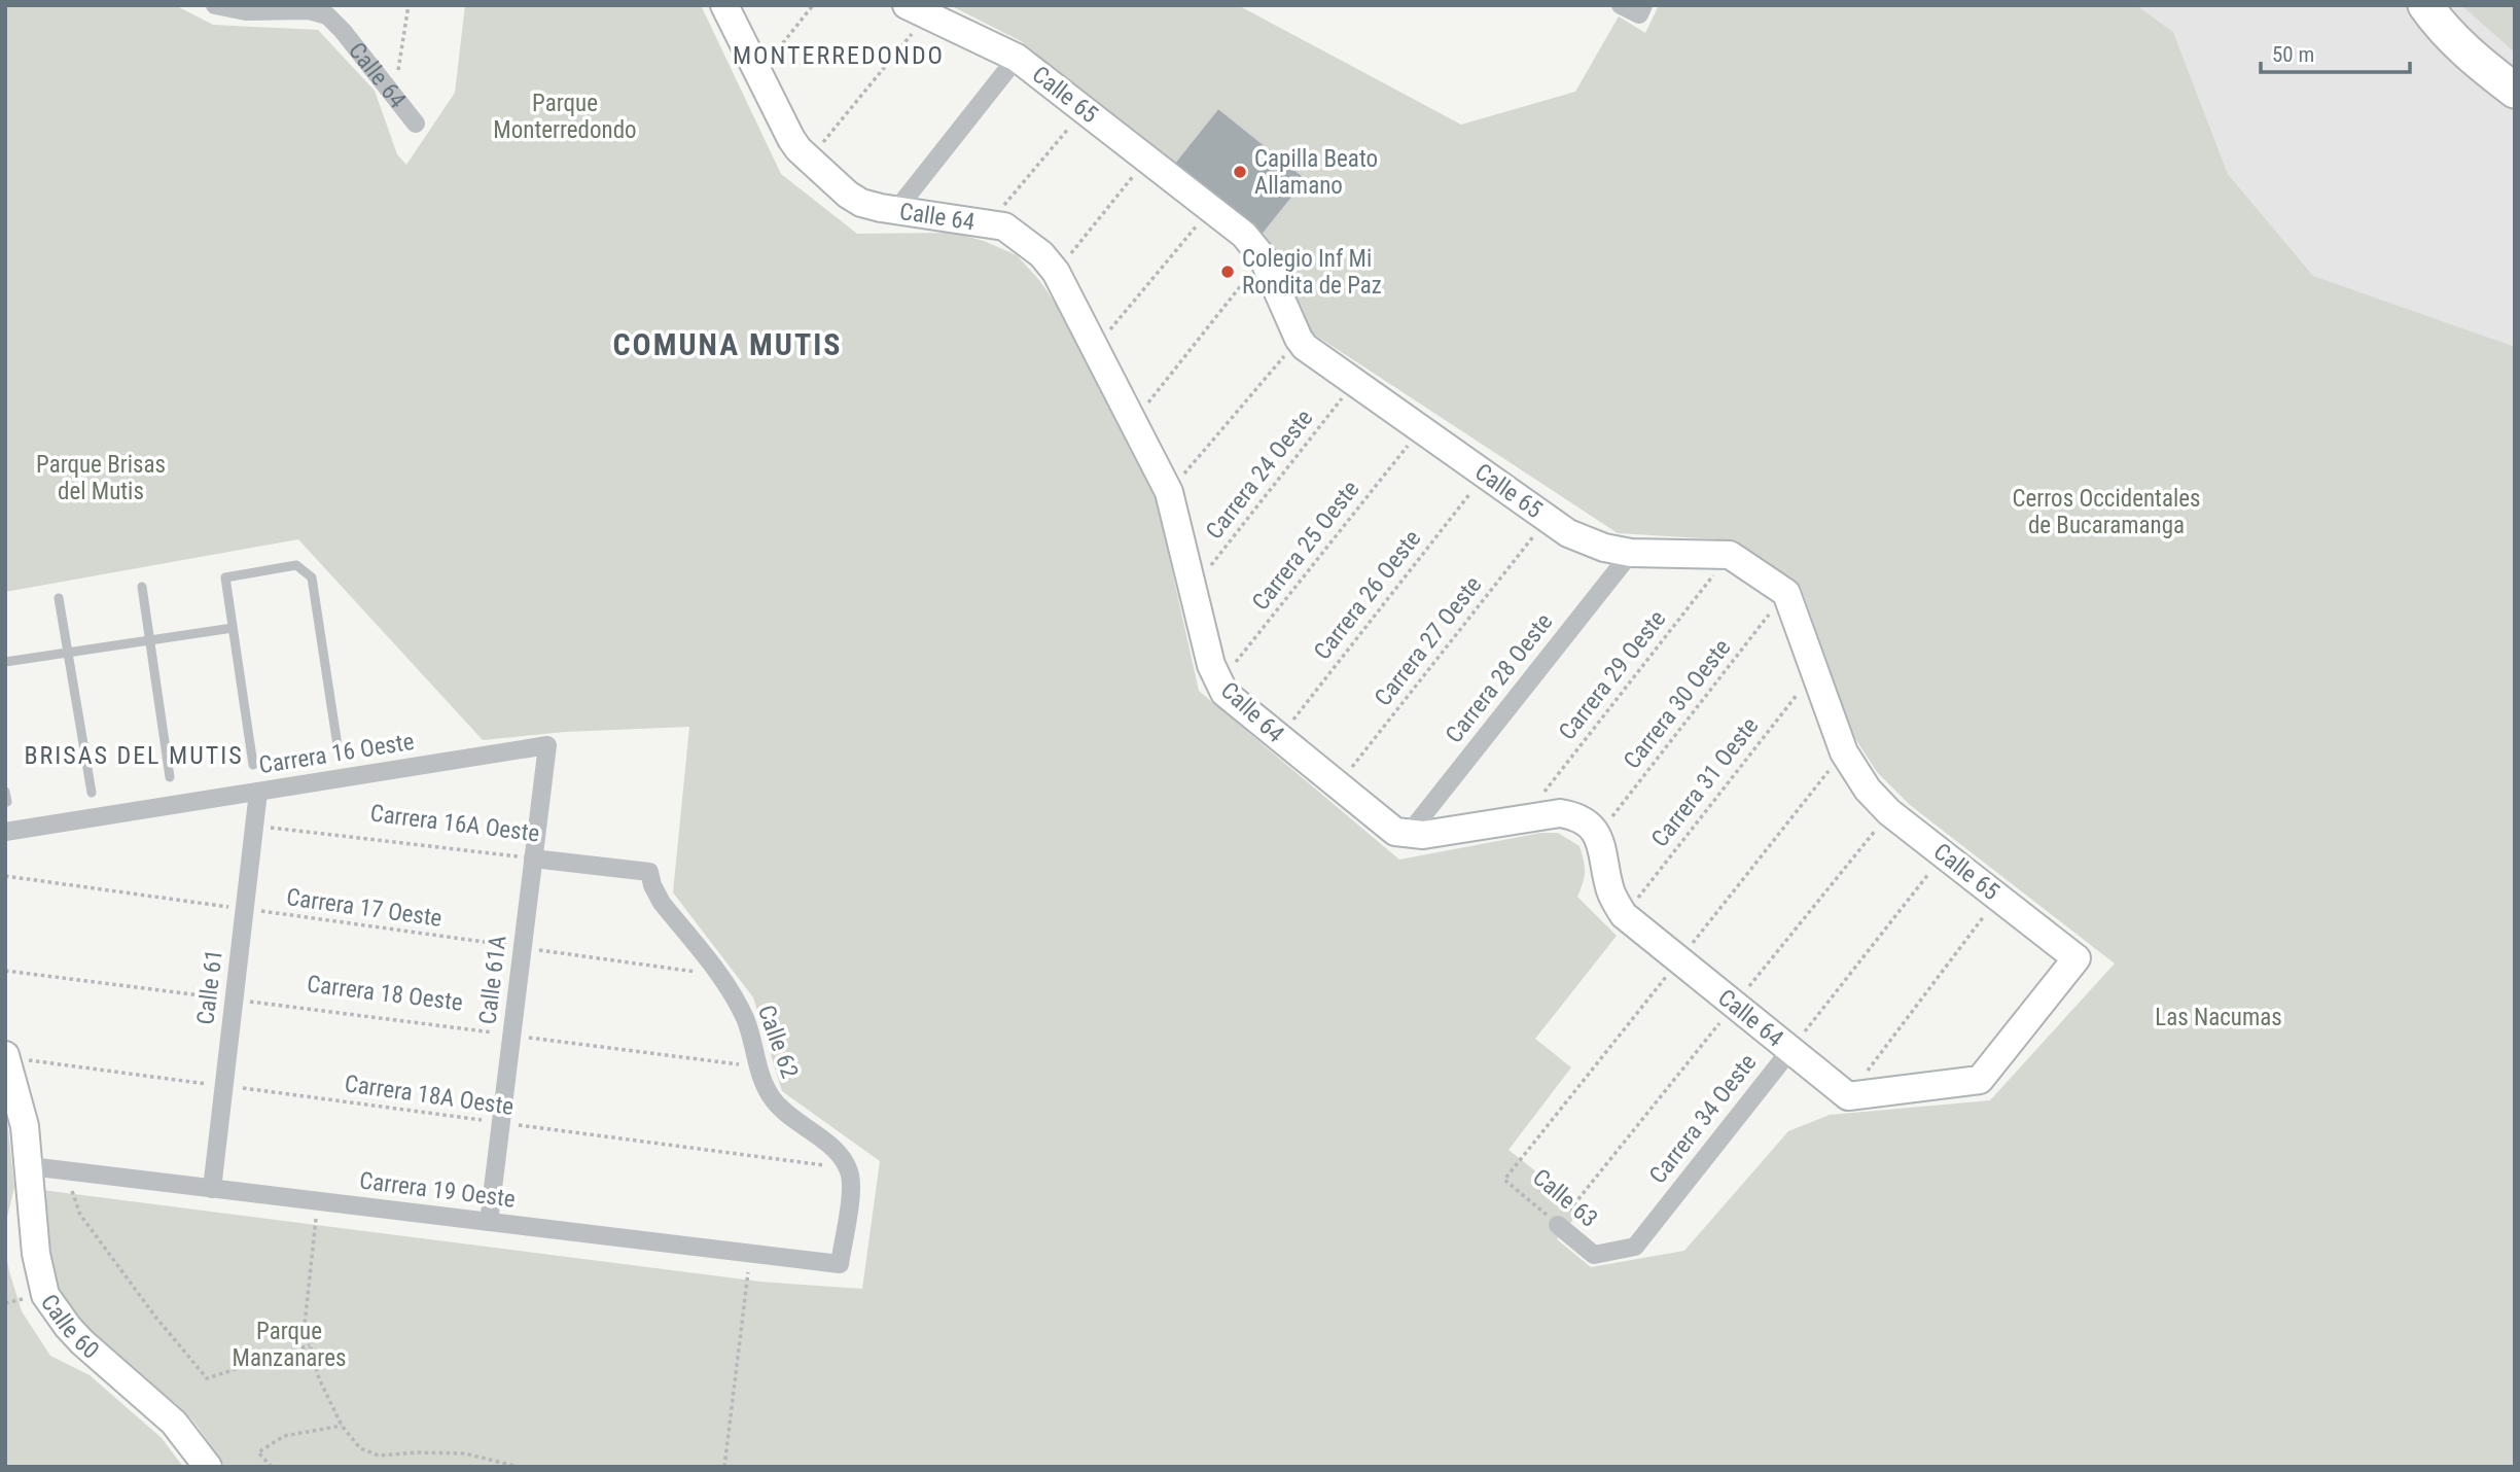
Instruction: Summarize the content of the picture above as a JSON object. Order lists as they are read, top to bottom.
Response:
{
  "streets": {
    "street": [
      "Calle 64",
      "Calle 65",
      "Carrera 28 Oeste",
      "Carrera 16 Oeste",
      "Carrera 16A Oeste",
      "Calle 61A",
      "Calle 61",
      "Calle 62",
      "Carrera 34 Oeste",
      "Carrera 19 Oeste",
      "Calle 63",
      "Calle 60"
    ],
    "path": [
      "Carrera 24 Oeste",
      "Carrera 25 Oeste",
      "Carrera 26 Oeste",
      "Carrera 27 Oeste",
      "Carrera 29 Oeste",
      "Carrera 30 Oeste",
      "Carrera 31 Oeste",
      "Carrera 17 Oeste",
      "Carrera 18 Oeste",
      "Carrera 18A Oeste"
    ]
  },
  "crossings": [
    ["Calle 64", "Calle 65"],
    ["Calle 64", "Carrera 24 Oeste"],
    ["Calle 64", "Carrera 25 Oeste"],
    ["Calle 64", "Carrera 26 Oeste"],
    ["Calle 64", "Carrera 27 Oeste"],
    ["Calle 64", "Carrera 28 Oeste"],
    ["Calle 64", "Carrera 30 Oeste"],
    ["Calle 64", "Carrera 31 Oeste"],
    ["Calle 64", "Carrera 34 Oeste"],
    ["Calle 65", "Carrera 24 Oeste"],
    ["Calle 65", "Carrera 25 Oeste"],
    ["Calle 65", "Carrera 26 Oeste"],
    ["Calle 65", "Carrera 27 Oeste"],
    ["Calle 65", "Carrera 29 Oeste"],
    ["Calle 65", "Carrera 28 Oeste"],
    ["Calle 65", "Carrera 30 Oeste"],
    ["Calle 65", "Carrera 31 Oeste"],
    ["Calle 65", "Carrera 34 Oeste"],
    ["Carrera 16 Oeste", "Calle 61A"],
    ["Carrera 16 Oeste", "Calle 61"],
    ["Carrera 16A Oeste", "Calle 61A"],
    ["Carrera 16A Oeste", "Calle 61"],
    ["Carrera 16A Oeste", "Calle 62"],
    ["Carrera 17 Oeste", "Calle 61A"],
    ["Carrera 17 Oeste", "Calle 61"],
    ["Carrera 17 Oeste", "Calle 62"],
    ["Calle 61A", "Carrera 18 Oeste"],
    ["Calle 61A", "Carrera 18A Oeste"],
    ["Calle 61A", "Carrera 19 Oeste"],
    ["Calle 61", "Carrera 18 Oeste"],
    ["Calle 61", "Carrera 18A Oeste"],
    ["Calle 61", "Carrera 19 Oeste"],
    ["Carrera 18 Oeste", "Calle 62"],
    ["Calle 62", "Carrera 18A Oeste"],
    ["Calle 62", "Carrera 19 Oeste"],
    ["Carrera 18A Oeste", "Carrera 19 Oeste"],
    ["Carrera 18A Oeste", "Calle 60"],
    ["Carrera 34 Oeste", "Calle 63"],
    ["Carrera 19 Oeste", "Calle 60"]
  ],
  "districts": ["MONTERREDONDO", "COMUNA MUTIS", "BRISAS DEL MUTIS"],
  "parks": [
    "Parque Monterredondo",
    "Parque Brisas del Mutis",
    "Cerros Occidentales de Bucaramanga",
    "Las Nacumas",
    "Parque Manzanares"
  ],
  "places": ["Capilla Beato Allamano", "Colegio Inf Mi Rondita de Paz"],
  "scale_bar": "50 m"
}
